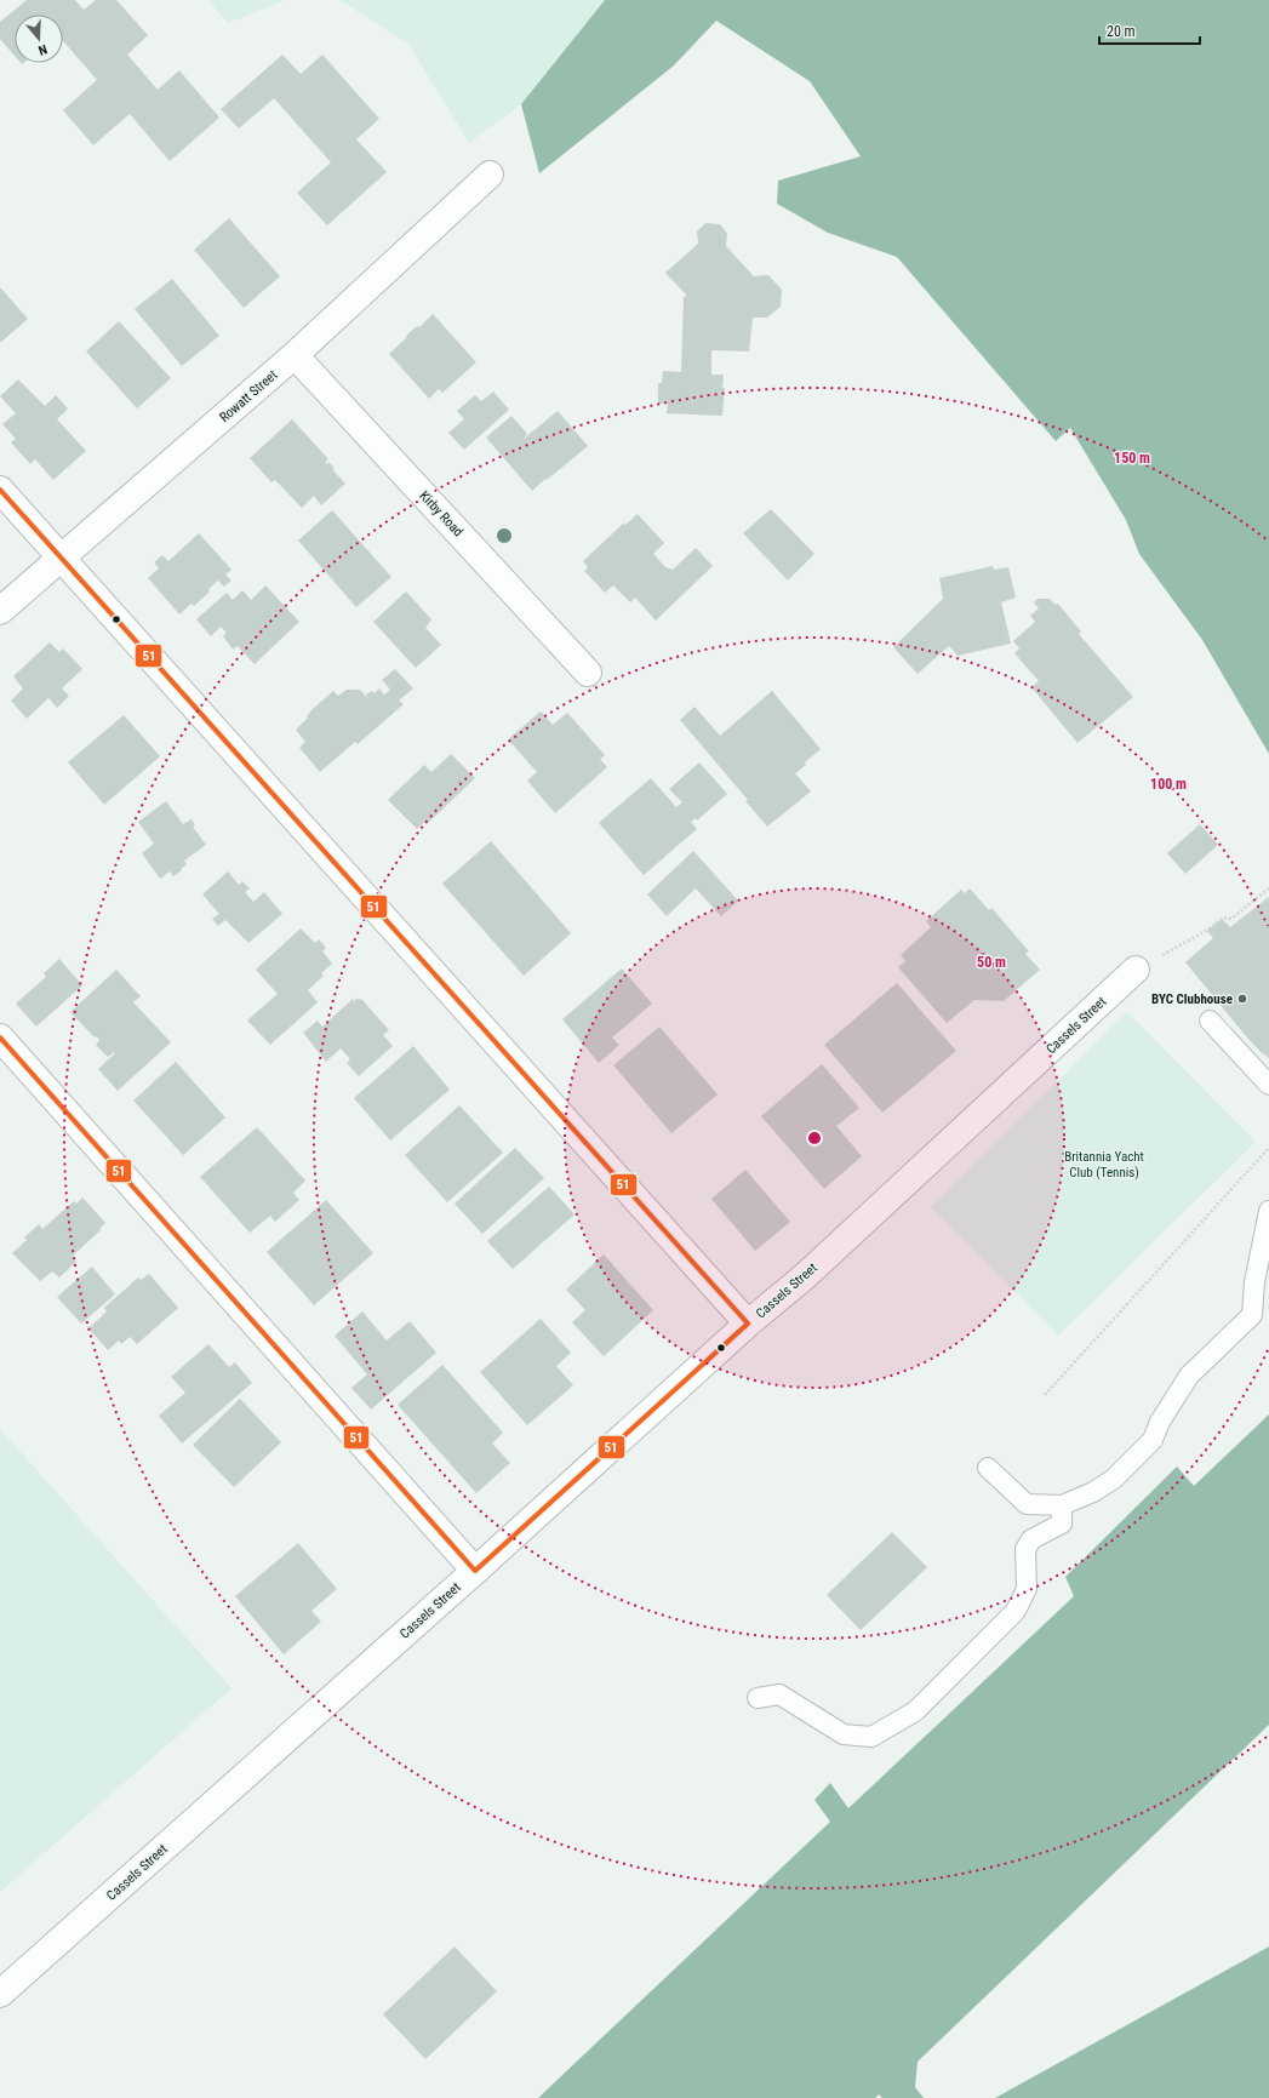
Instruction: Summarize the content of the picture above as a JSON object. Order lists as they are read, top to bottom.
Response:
{
  "streets": {
    "street": ["Rowatt Street", "Kirby Road", "Cassels Street"]
  },
  "crossings": [
    ["Rowatt Street", "Kirby Road"]
  ],
  "parks": ["Britannia Yacht Club (Tennis)"],
  "places": ["BYC Clubhouse"],
  "lines": ["transit line 51"],
  "scale_bar": "20 m",
  "north": "bottom",
  "rings": ["150 m", "100 m", "50 m"]
}
